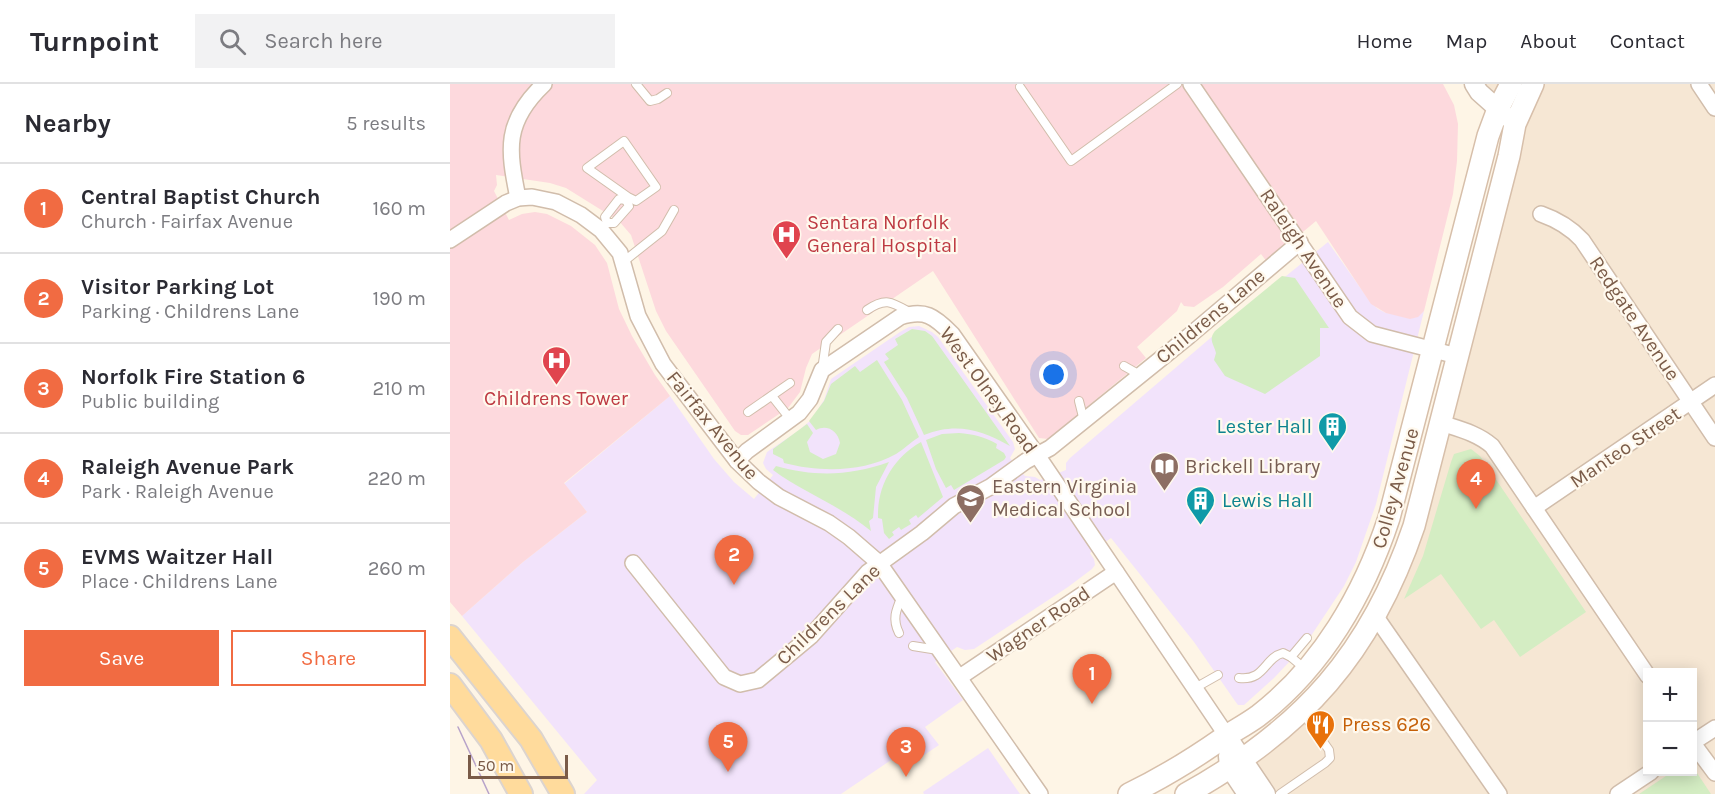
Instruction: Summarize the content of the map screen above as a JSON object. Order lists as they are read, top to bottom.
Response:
{
  "streets": {
    "main road": ["Colley Avenue"],
    "street": [
      "Raleigh Avenue",
      "Childrens Lane",
      "Redgate Avenue",
      "West Olney Road",
      "Fairfax Avenue",
      "Manteo Street",
      "Wagner Road"
    ]
  },
  "crossings": [
    ["Raleigh Avenue", "Childrens Lane"],
    ["Raleigh Avenue", "Colley Avenue"],
    ["Childrens Lane", "West Olney Road"],
    ["Childrens Lane", "Fairfax Avenue"],
    ["Redgate Avenue", "Manteo Street"],
    ["West Olney Road", "Colley Avenue"],
    ["West Olney Road", "Wagner Road"],
    ["Fairfax Avenue", "Wagner Road"]
  ],
  "places": {
    "hospital": ["Sentara Norfolk General Hospital", "Childrens Tower"],
    "building": ["Lester Hall", "Lewis Hall"],
    "library": ["Brickell Library"],
    "school or university": ["Eastern Virginia Medical School"],
    "restaurant": ["Press 626"]
  },
  "scale_bar": "50 m",
  "page": {
    "header": "Turnpoint",
    "search": "Search here",
    "nav": [
      "Home",
      "Map",
      "About",
      "Contact"
    ],
    "heading": ["Nearby", "5 results"],
    "list": [
      {
        "mark": "1",
        "name": "Central Baptist Church",
        "note": "Church · Fairfax Avenue",
        "value": "160 m"
      },
      {
        "mark": "2",
        "name": "Visitor Parking Lot",
        "note": "Parking · Childrens Lane",
        "value": "190 m"
      },
      {
        "mark": "3",
        "name": "Norfolk Fire Station 6",
        "note": "Public building",
        "value": "210 m"
      },
      {
        "mark": "4",
        "name": "Raleigh Avenue Park",
        "note": "Park · Raleigh Avenue",
        "value": "220 m"
      },
      {
        "mark": "5",
        "name": "EVMS Waitzer Hall",
        "note": "Place · Childrens Lane",
        "value": "260 m"
      }
    ],
    "pins": [
      "4",
      "2",
      "1",
      "5",
      "3"
    ],
    "buttons": ["Save", "Share"],
    "map_buttons": ["+", "−"],
    "scale": "50 m"
  }
}
